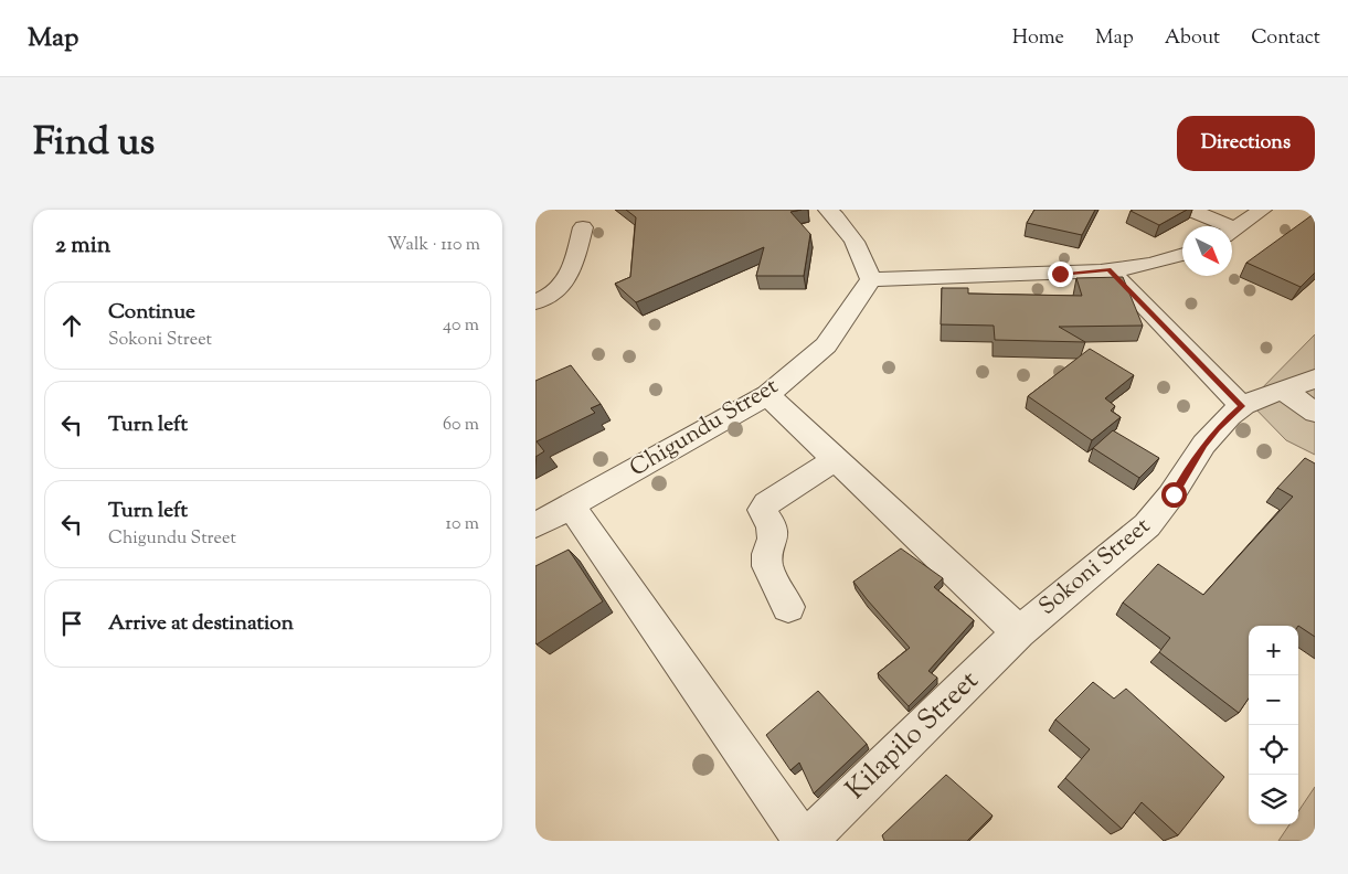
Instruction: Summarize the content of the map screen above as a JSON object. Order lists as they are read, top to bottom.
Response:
{
  "streets": {
    "street": ["Chigundu Street", "Sokoni Street", "Kilapilo Street"]
  },
  "crossings": [
    ["Sokoni Street", "Kilapilo Street"]
  ],
  "north": "bottom right",
  "page": {
    "header": "Map",
    "nav": [
      "Home",
      "Map",
      "About",
      "Contact"
    ],
    "title": "Find us",
    "buttons": "Directions",
    "heading": ["2 min", "Walk · 110 m"],
    "list": [
      ["Continue", "Sokoni Street", "40 m"],
      ["Turn left", "60 m"],
      ["Turn left", "Chigundu Street", "10 m"],
      "Arrive at destination"
    ],
    "map_buttons": ["+", "−"]
  }
}
